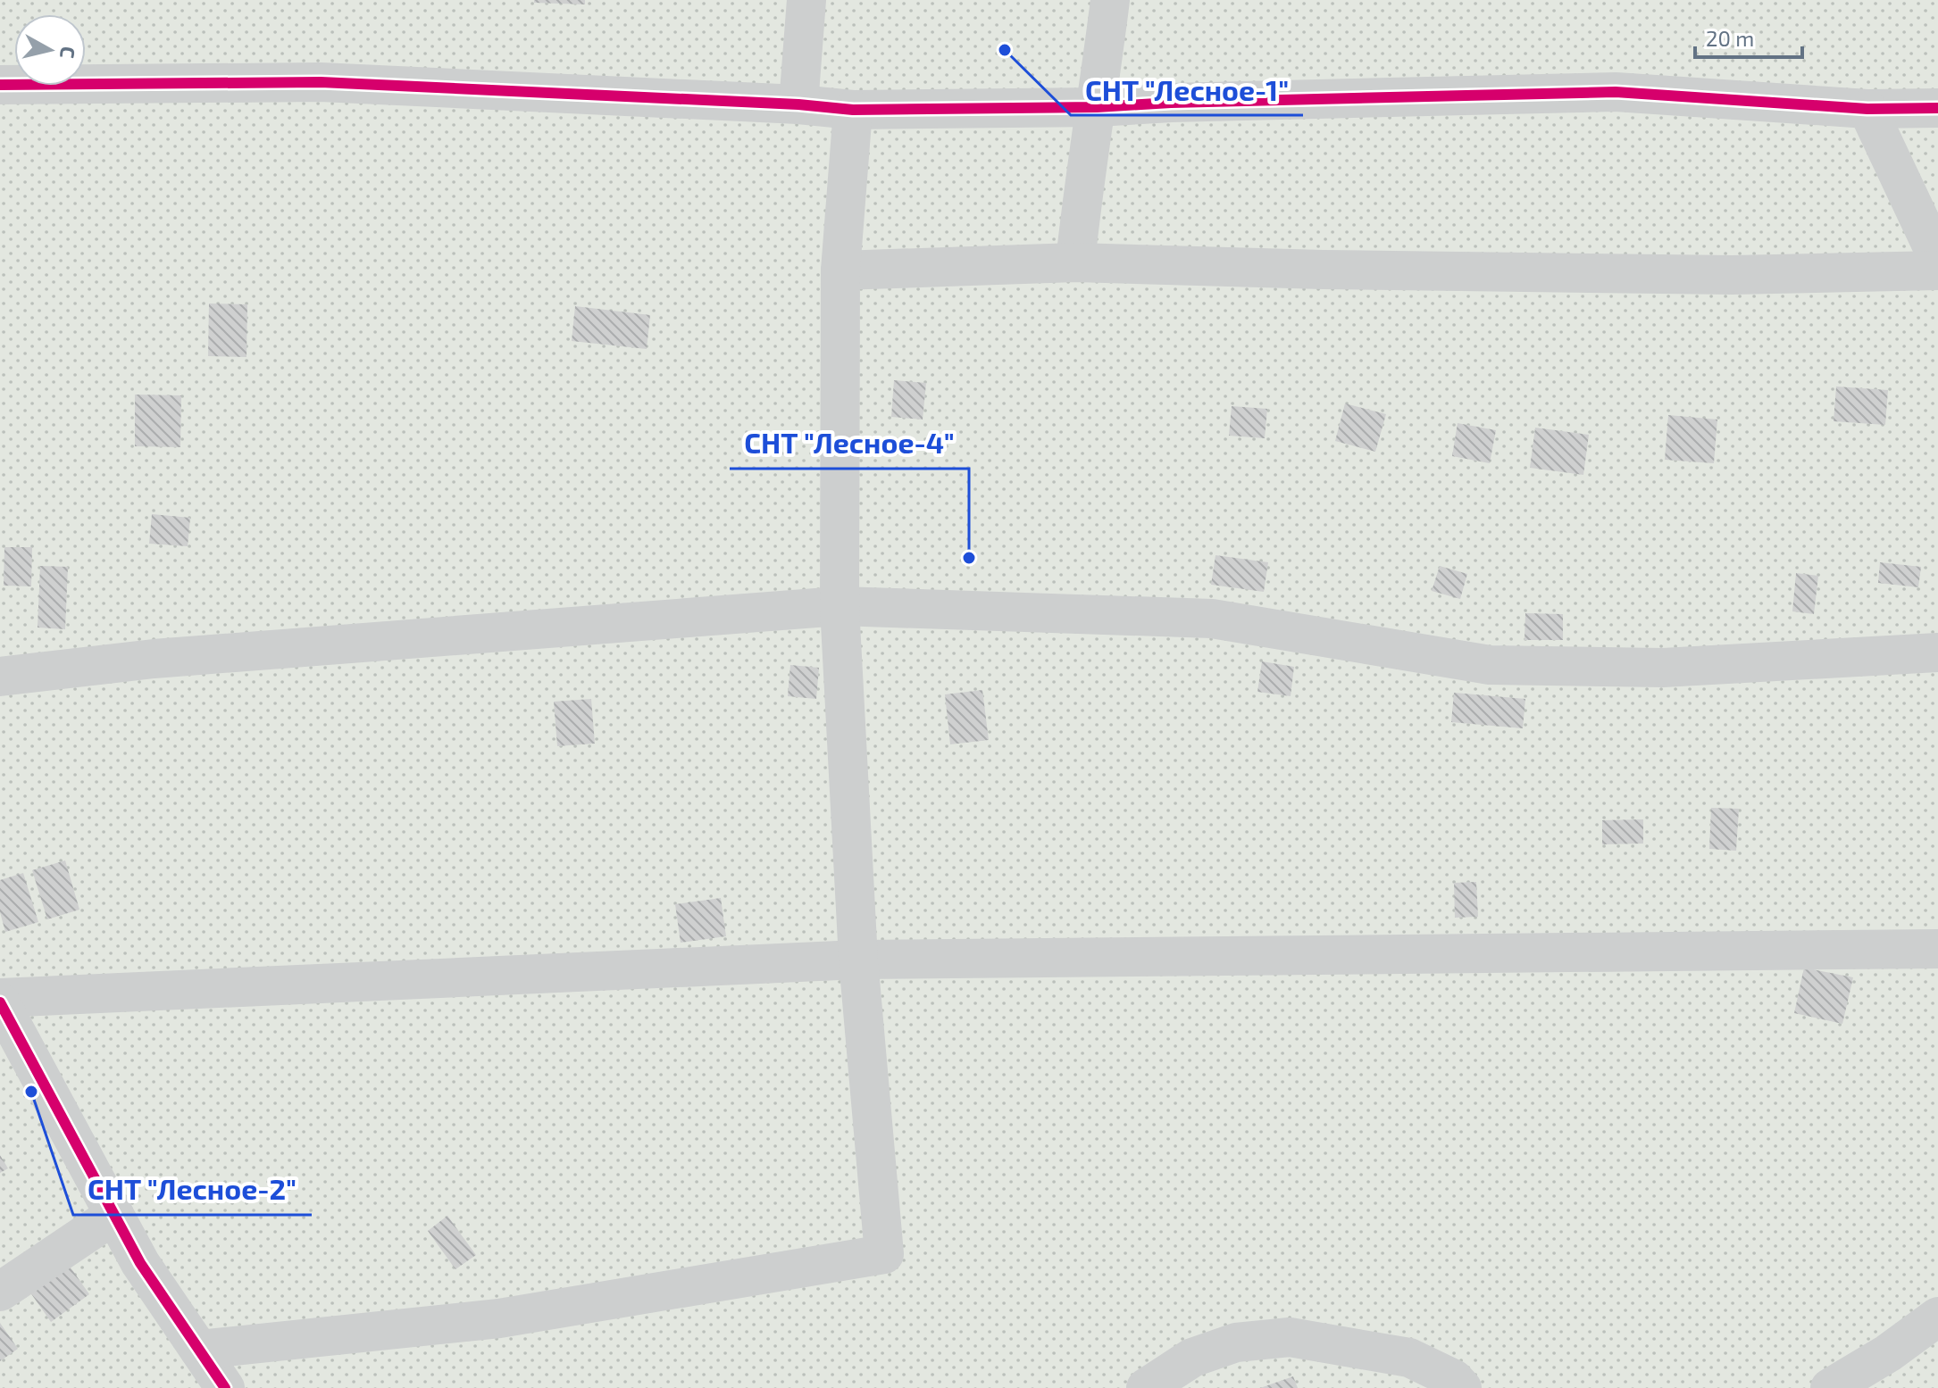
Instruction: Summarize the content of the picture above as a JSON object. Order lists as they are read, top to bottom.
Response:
{
  "places": ["СНТ \"Лесное-1\"", "СНТ \"Лесное-4\"", "СНТ \"Лесное-2\""],
  "scale_bar": "20 m",
  "north": "right"
}
